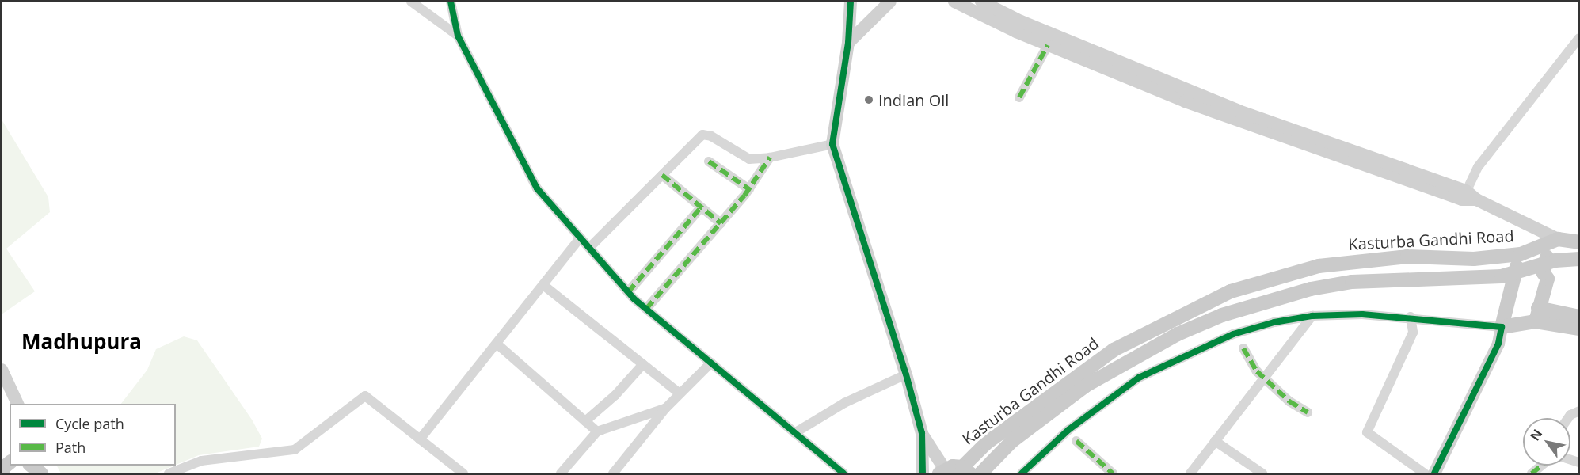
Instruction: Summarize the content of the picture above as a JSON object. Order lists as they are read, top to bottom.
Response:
{
  "streets": {
    "main road": ["Kasturba Gandhi Road"]
  },
  "districts": ["Madhupura"],
  "places": ["Indian Oil"],
  "legend": ["Cycle path", "Path"],
  "north": "top left"
}
